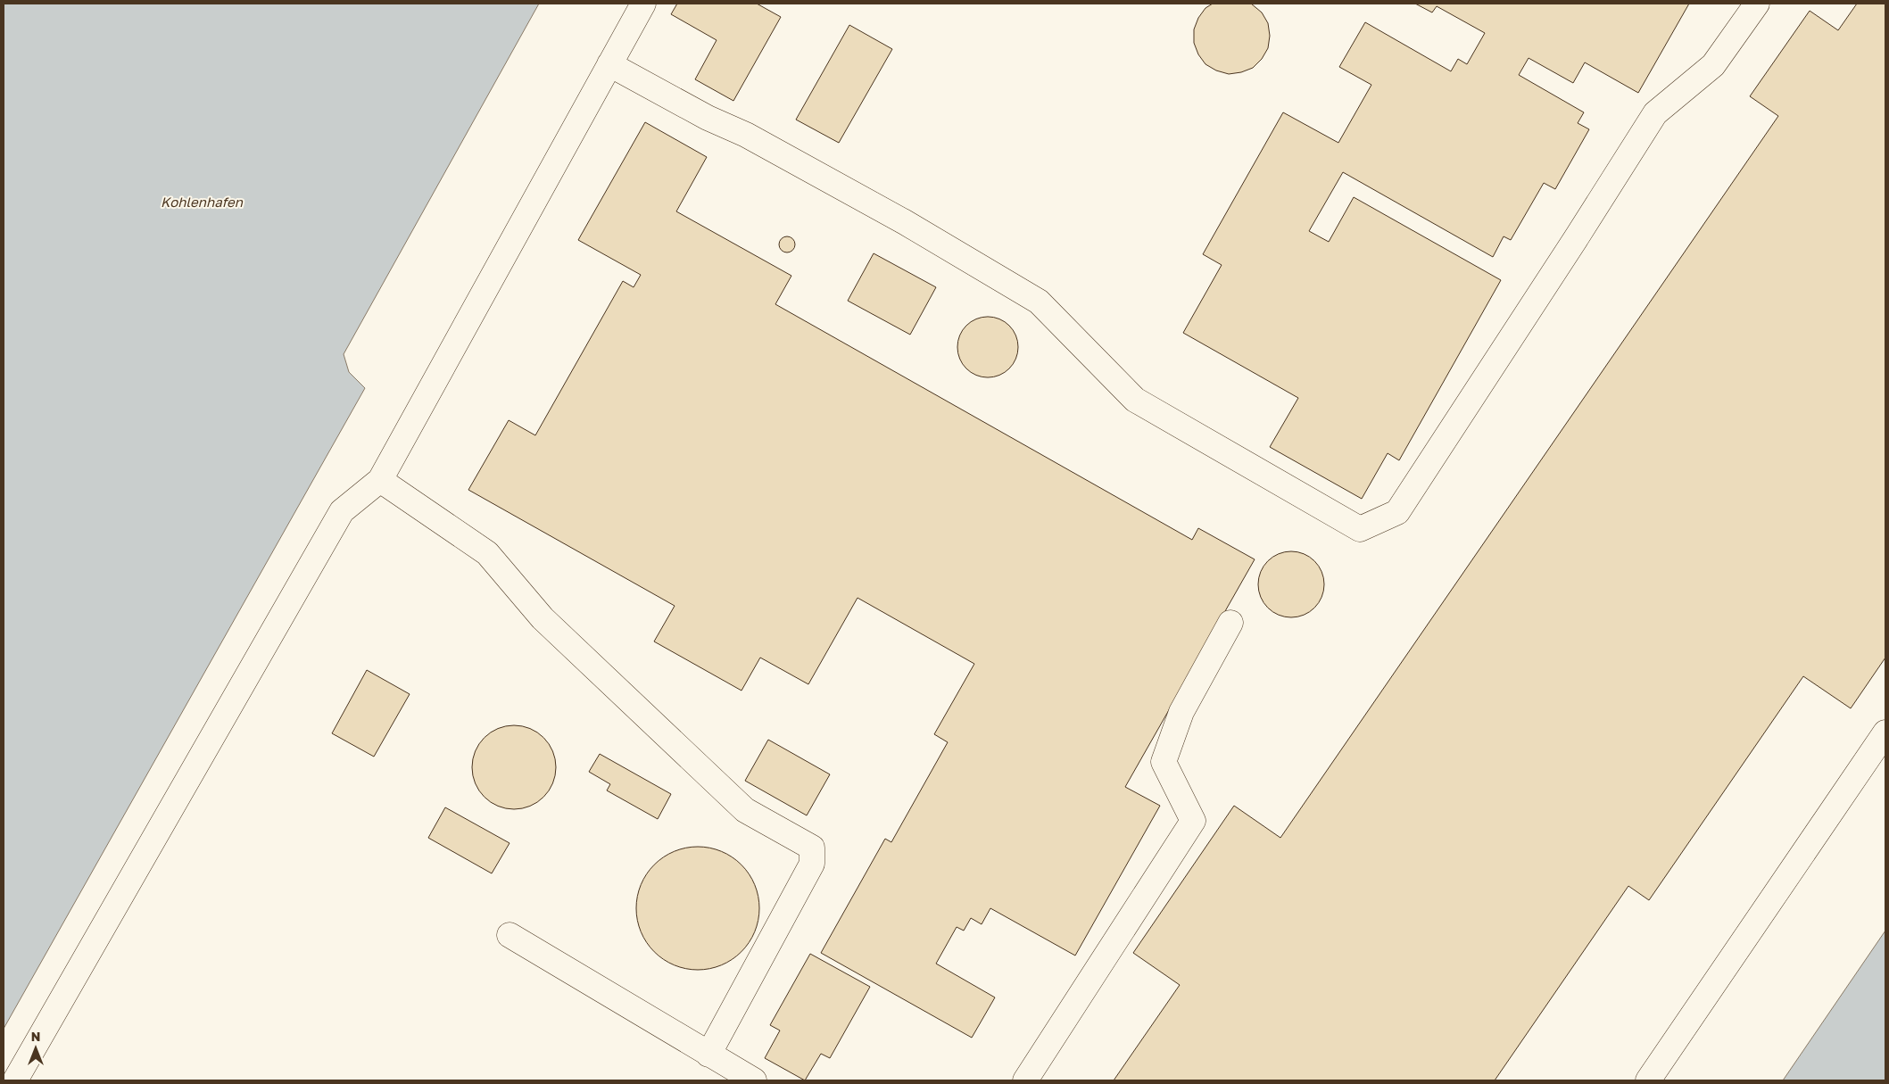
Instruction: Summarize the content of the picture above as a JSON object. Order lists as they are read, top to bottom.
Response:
{
  "water": ["Kohlenhafen"],
  "north": "top"
}
